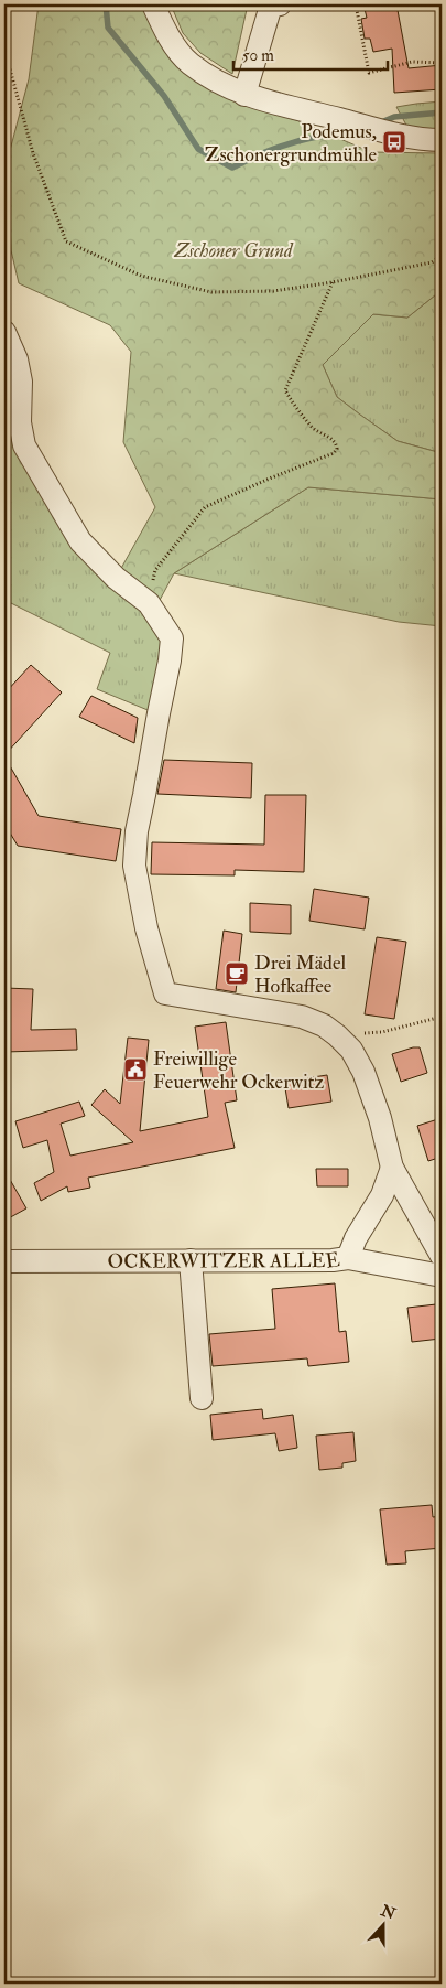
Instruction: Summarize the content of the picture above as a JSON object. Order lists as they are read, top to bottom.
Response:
{
  "streets": {
    "street": ["OCKERWITZER ALLEE"]
  },
  "parks": ["Zschoner Grund"],
  "places": {
    "bus stop": ["Podemus, Zschonergrundmühle"],
    "cafe": ["Drei Mädel Hofkaffee"],
    "public building": ["Freiwillige Feuerwehr Ockerwitz"]
  },
  "scale_bar": "50 m",
  "north": "top"
}
